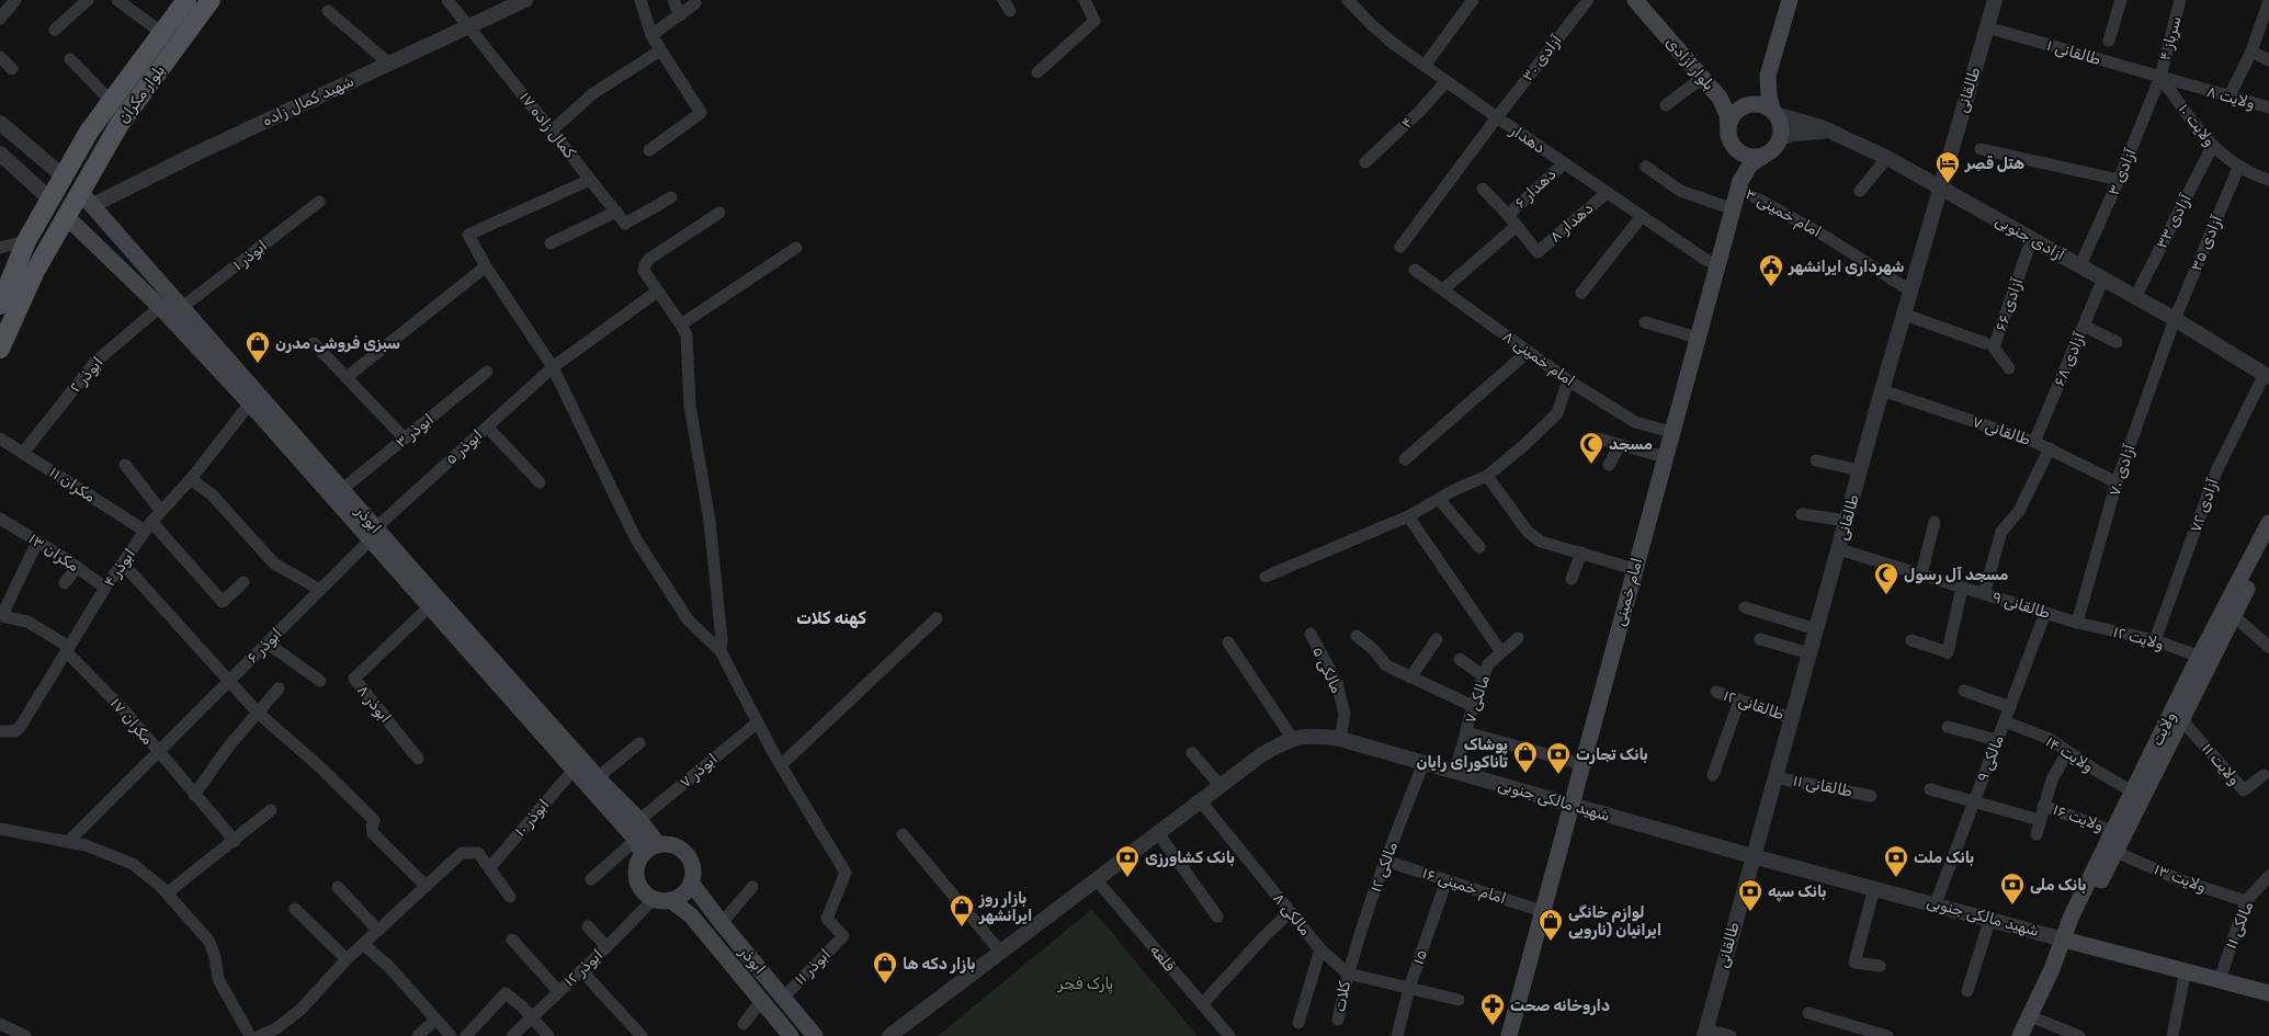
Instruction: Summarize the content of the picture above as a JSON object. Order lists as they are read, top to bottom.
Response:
{
  "streets": {
    "main road": [
      "بلوار آزادی",
      "بلوار مکران",
      "ابوذر",
      "امام خمینی",
      "ولایت",
      "شهید مالکی جنوبی"
    ],
    "street": [
      "سرباز ۴",
      "طالقانی ۱",
      "آزادی ۳۰",
      "طالقانی",
      "ولایت ۸",
      "شهید کمال زاده",
      "۴",
      "کمال زاده ۱۷",
      "ولایت ۱۰",
      "دهدار",
      "آزادی ۳",
      "دهدار ۶",
      "امام خمینی ۳",
      "آزادی ۳۳",
      "دهدار ۸",
      "آزادی جنوبی",
      "آزادی ۳۵",
      "ابوذر ۱",
      "آزادی ۶۶",
      "امام خمینی ۸",
      "آزادی ۶۸",
      "ابوذر ۲",
      "ابوذر ۳",
      "طالقانی ۷",
      "ابوذر ۵",
      "آزادی ۷۰",
      "مکران ۱۱",
      "آزادی ۷۲",
      "مکران ۱۳",
      "ابوذر ۴",
      "طالقانی ۹",
      "ولایت ۱۲",
      "ابوذر ۶",
      "مالکی ۵",
      "مالکی ۷",
      "ابوذر ۸",
      "طالقانی ۱۲",
      "مکران ۱۷",
      "ولایت ۱۴",
      "مالکی ۹",
      "ولایت ۱۱",
      "ابوذر ۷",
      "طالقانی ۱۱",
      "ابوذر ۱۰",
      "ولایت ۱۶",
      "مالکی ۱۲",
      "ولایت ۱۳",
      "امام خمینی ۱۶",
      "مالکی ۸",
      "مالکی ۱۱",
      "۱۵",
      "قلعه",
      "ابوذر ۱۱",
      "ابوذر ۱۲",
      "کلات"
    ]
  },
  "crossings": [
    ["سرباز ۴", "طالقانی ۱"],
    ["سرباز ۴", "ولایت ۸"],
    ["سرباز ۴", "ولایت ۱۰"],
    ["سرباز ۴", "آزادی ۳"],
    ["طالقانی ۱", "طالقانی"],
    ["طالقانی ۱", "ولایت ۸"],
    ["طالقانی ۱", "ولایت ۱۰"],
    ["طالقانی ۱", "آزادی ۳"],
    ["آزادی ۳۰", "دهدار"],
    ["بلوار آزادی", "امام خمینی ۳"],
    ["بلوار آزادی", "آزادی جنوبی"],
    ["بلوار آزادی", "امام خمینی"],
    ["طالقانی", "امام خمینی ۳"],
    ["طالقانی", "آزادی جنوبی"],
    ["طالقانی", "طالقانی ۷"],
    ["طالقانی", "طالقانی ۹"],
    ["طالقانی", "طالقانی ۱۲"],
    ["طالقانی", "طالقانی ۱۱"],
    ["طالقانی", "شهید مالکی جنوبی"],
    ["بلوار مکران", "شهید کمال زاده"],
    ["بلوار مکران", "ابوذر"],
    ["ولایت ۸", "ولایت ۱۰"],
    ["ولایت ۸", "آزادی ۳"],
    ["شهید کمال زاده", "کمال زاده ۱۷"],
    ["شهید کمال زاده", "ابوذر"],
    ["۴", "دهدار"],
    ["ولایت ۱۰", "آزادی ۳"],
    ["ولایت ۱۰", "آزادی ۳۳"],
    ["ولایت ۱۰", "آزادی ۳۵"],
    ["دهدار", "دهدار ۶"],
    ["دهدار", "دهدار ۸"],
    ["دهدار", "امام خمینی"],
    ["آزادی ۳", "آزادی جنوبی"],
    ["امام خمینی ۳", "امام خمینی"],
    ["آزادی ۳۳", "آزادی جنوبی"],
    ["آزادی جنوبی", "آزادی ۳۵"],
    ["آزادی جنوبی", "آزادی ۶۶"],
    ["آزادی جنوبی", "آزادی ۶۸"],
    ["آزادی جنوبی", "آزادی ۷۰"],
    ["آزادی جنوبی", "آزادی ۷۲"],
    ["آزادی جنوبی", "امام خمینی"],
    ["آزادی ۳۵", "آزادی ۷۰"],
    ["ابوذر ۱", "ابوذر"],
    ["امام خمینی ۸", "امام خمینی"],
    ["آزادی ۶۸", "طالقانی ۷"],
    ["ابوذر ۲", "مکران ۱۱"],
    ["ابوذر ۲", "ابوذر"],
    ["ابوذر ۳", "ابوذر"],
    ["طالقانی ۷", "آزادی ۷۰"],
    ["ابوذر ۵", "ابوذر"],
    ["ابوذر ۵", "ابوذر ۶"],
    ["آزادی ۷۰", "طالقانی ۹"],
    ["آزادی ۷۰", "ولایت ۱۲"],
    ["مکران ۱۱", "ابوذر ۴"],
    ["آزادی ۷۲", "ولایت ۱۲"],
    ["ابوذر", "ابوذر ۴"],
    ["ابوذر", "ابوذر ۶"],
    ["ابوذر", "ابوذر ۸"],
    ["ابوذر", "ابوذر ۷"],
    ["ابوذر", "ابوذر ۱۰"],
    ["ابوذر", "ابوذر ۱۱"],
    ["ابوذر", "ابوذر ۱۲"],
    ["مکران ۱۳", "ابوذر ۴"],
    ["ابوذر ۴", "مکران ۱۷"],
    ["امام خمینی", "شهید مالکی جنوبی"],
    ["امام خمینی", "امام خمینی ۱۶"],
    ["طالقانی ۹", "ولایت ۱۲"],
    ["طالقانی ۹", "مالکی ۹"],
    ["ولایت ۱۲", "ولایت"],
    ["ابوذر ۶", "مکران ۱۷"],
    ["مالکی ۵", "شهید مالکی جنوبی"],
    ["مالکی ۷", "شهید مالکی جنوبی"],
    ["ولایت", "ولایت ۱۴"],
    ["ولایت", "ولایت ۱۱"],
    ["ولایت", "شهید مالکی جنوبی"],
    ["ولایت", "ولایت ۱۶"],
    ["ولایت", "ولایت ۱۳"],
    ["ولایت ۱۴", "مالکی ۹"],
    ["مالکی ۹", "شهید مالکی جنوبی"],
    ["شهید مالکی جنوبی", "مالکی ۱۲"],
    ["شهید مالکی جنوبی", "مالکی ۸"],
    ["شهید مالکی جنوبی", "مالکی ۱۱"],
    ["شهید مالکی جنوبی", "قلعه"],
    ["مالکی ۱۲", "امام خمینی ۱۶"],
    ["مالکی ۱۲", "مالکی ۸"],
    ["مالکی ۱۲", "کلات"],
    ["ولایت ۱۳", "مالکی ۱۱"],
    ["امام خمینی ۱۶", "۱۵"],
    ["مالکی ۸", "۱۵"],
    ["مالکی ۸", "کلات"]
  ],
  "districts": ["کهنه کلات"],
  "parks": ["پارک فجر"],
  "places": {
    "hotel": ["هتل قصِر"],
    "public building": ["شهرداری ایرانشهر"],
    "shop": [
      "سبزی فروشی مدرن",
      "پوشاک تاناکورای رایان",
      "بازار روز ایرانشهر",
      "لوازم خانگی ایرانیان (نارویی",
      "بازار دکه ها"
    ],
    "mosque": ["مسجد", "مسجد آل رسول"],
    "bank": [
      "بانک تجارت",
      "بانک کشاورزی",
      "بانک ملت",
      "بانک ملی",
      "بانک سپه"
    ],
    "pharmacy": ["داروخانه صحت"]
  }
}
